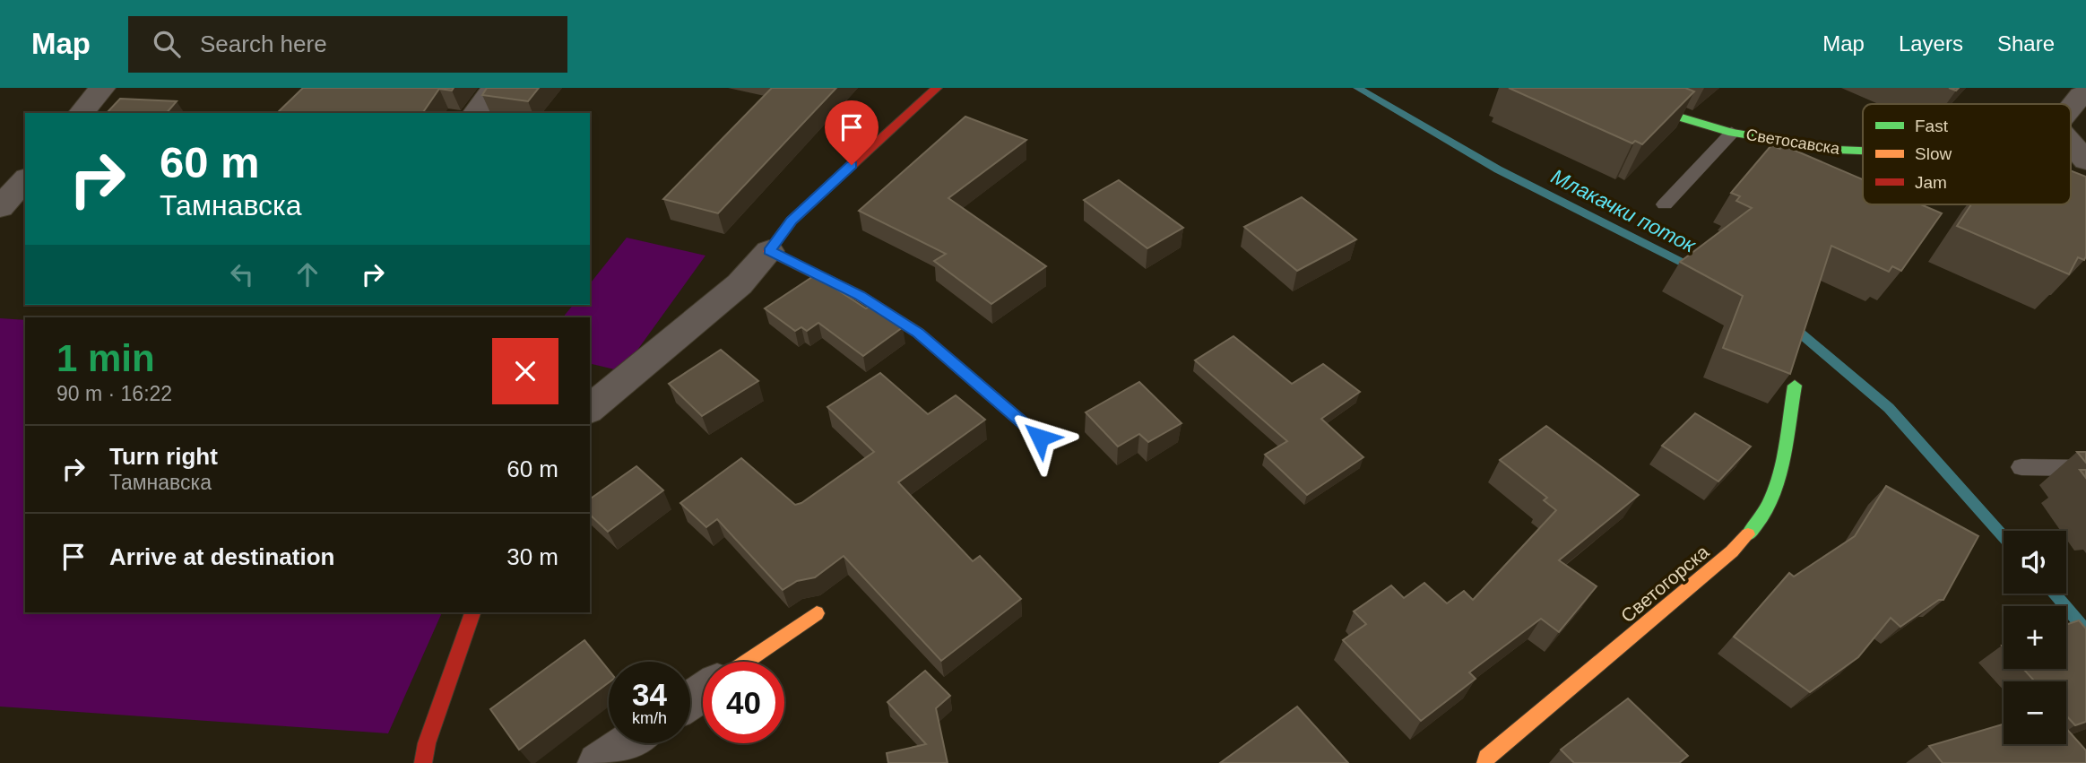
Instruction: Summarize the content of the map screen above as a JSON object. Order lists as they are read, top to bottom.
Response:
{
  "streets": {
    "street": ["Светосавска", "Светогорска"]
  },
  "water": ["Млакачки поток"],
  "legend": ["Fast", "Slow", "Jam"],
  "page": {
    "header": "Map",
    "search": "Search here",
    "nav": ["Map", "Layers", "Share"],
    "turn": ["60 m", "Тамнавска"],
    "heading": ["1 min", "90 m · 16:22"],
    "list": [
      {
        "name": "Turn right",
        "note": "Тамнавска",
        "value": "60 m"
      },
      {
        "name": "Arrive at destination",
        "value": "30 m"
      }
    ],
    "map_buttons": ["+", "−"],
    "speed": "34 km/h",
    "limit": "40"
  }
}
